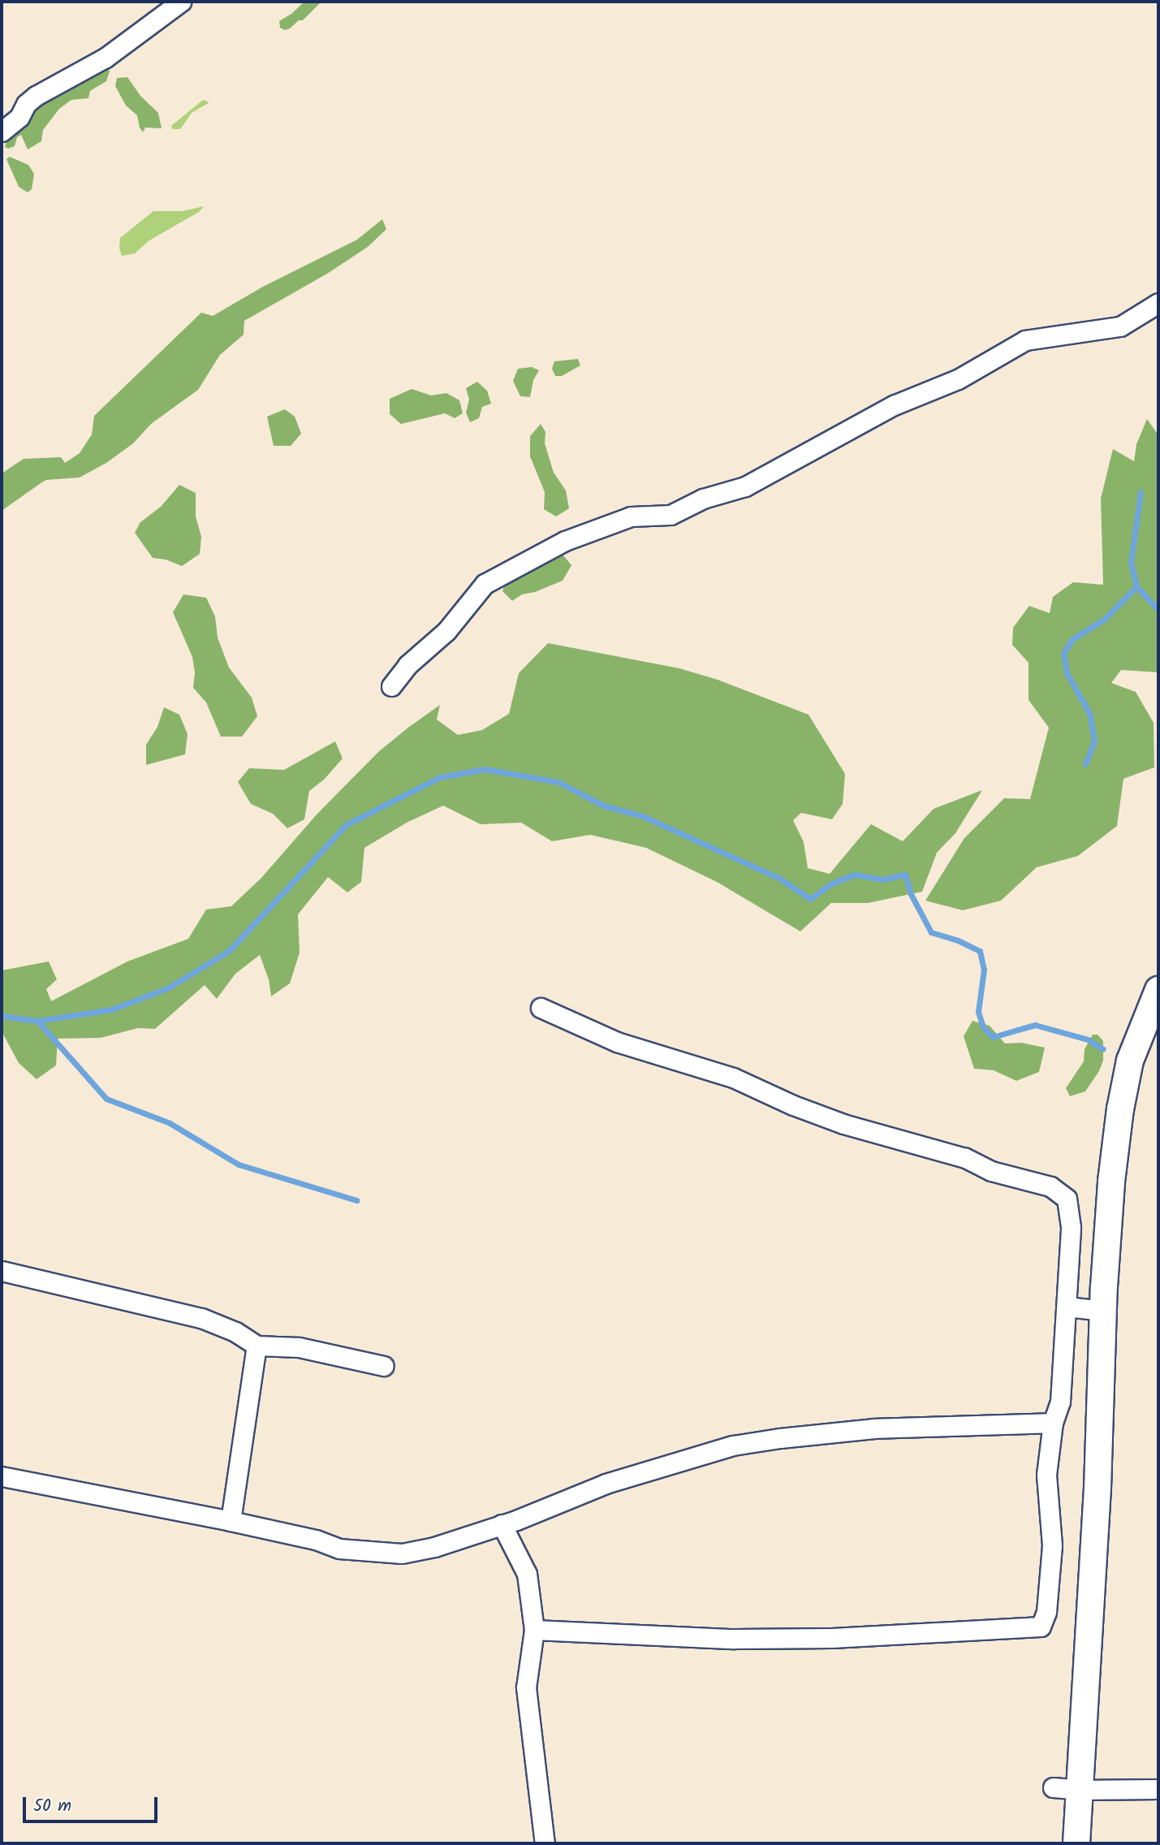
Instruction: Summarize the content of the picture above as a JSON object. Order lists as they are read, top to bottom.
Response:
{
  "scale_bar": "50 m"
}
